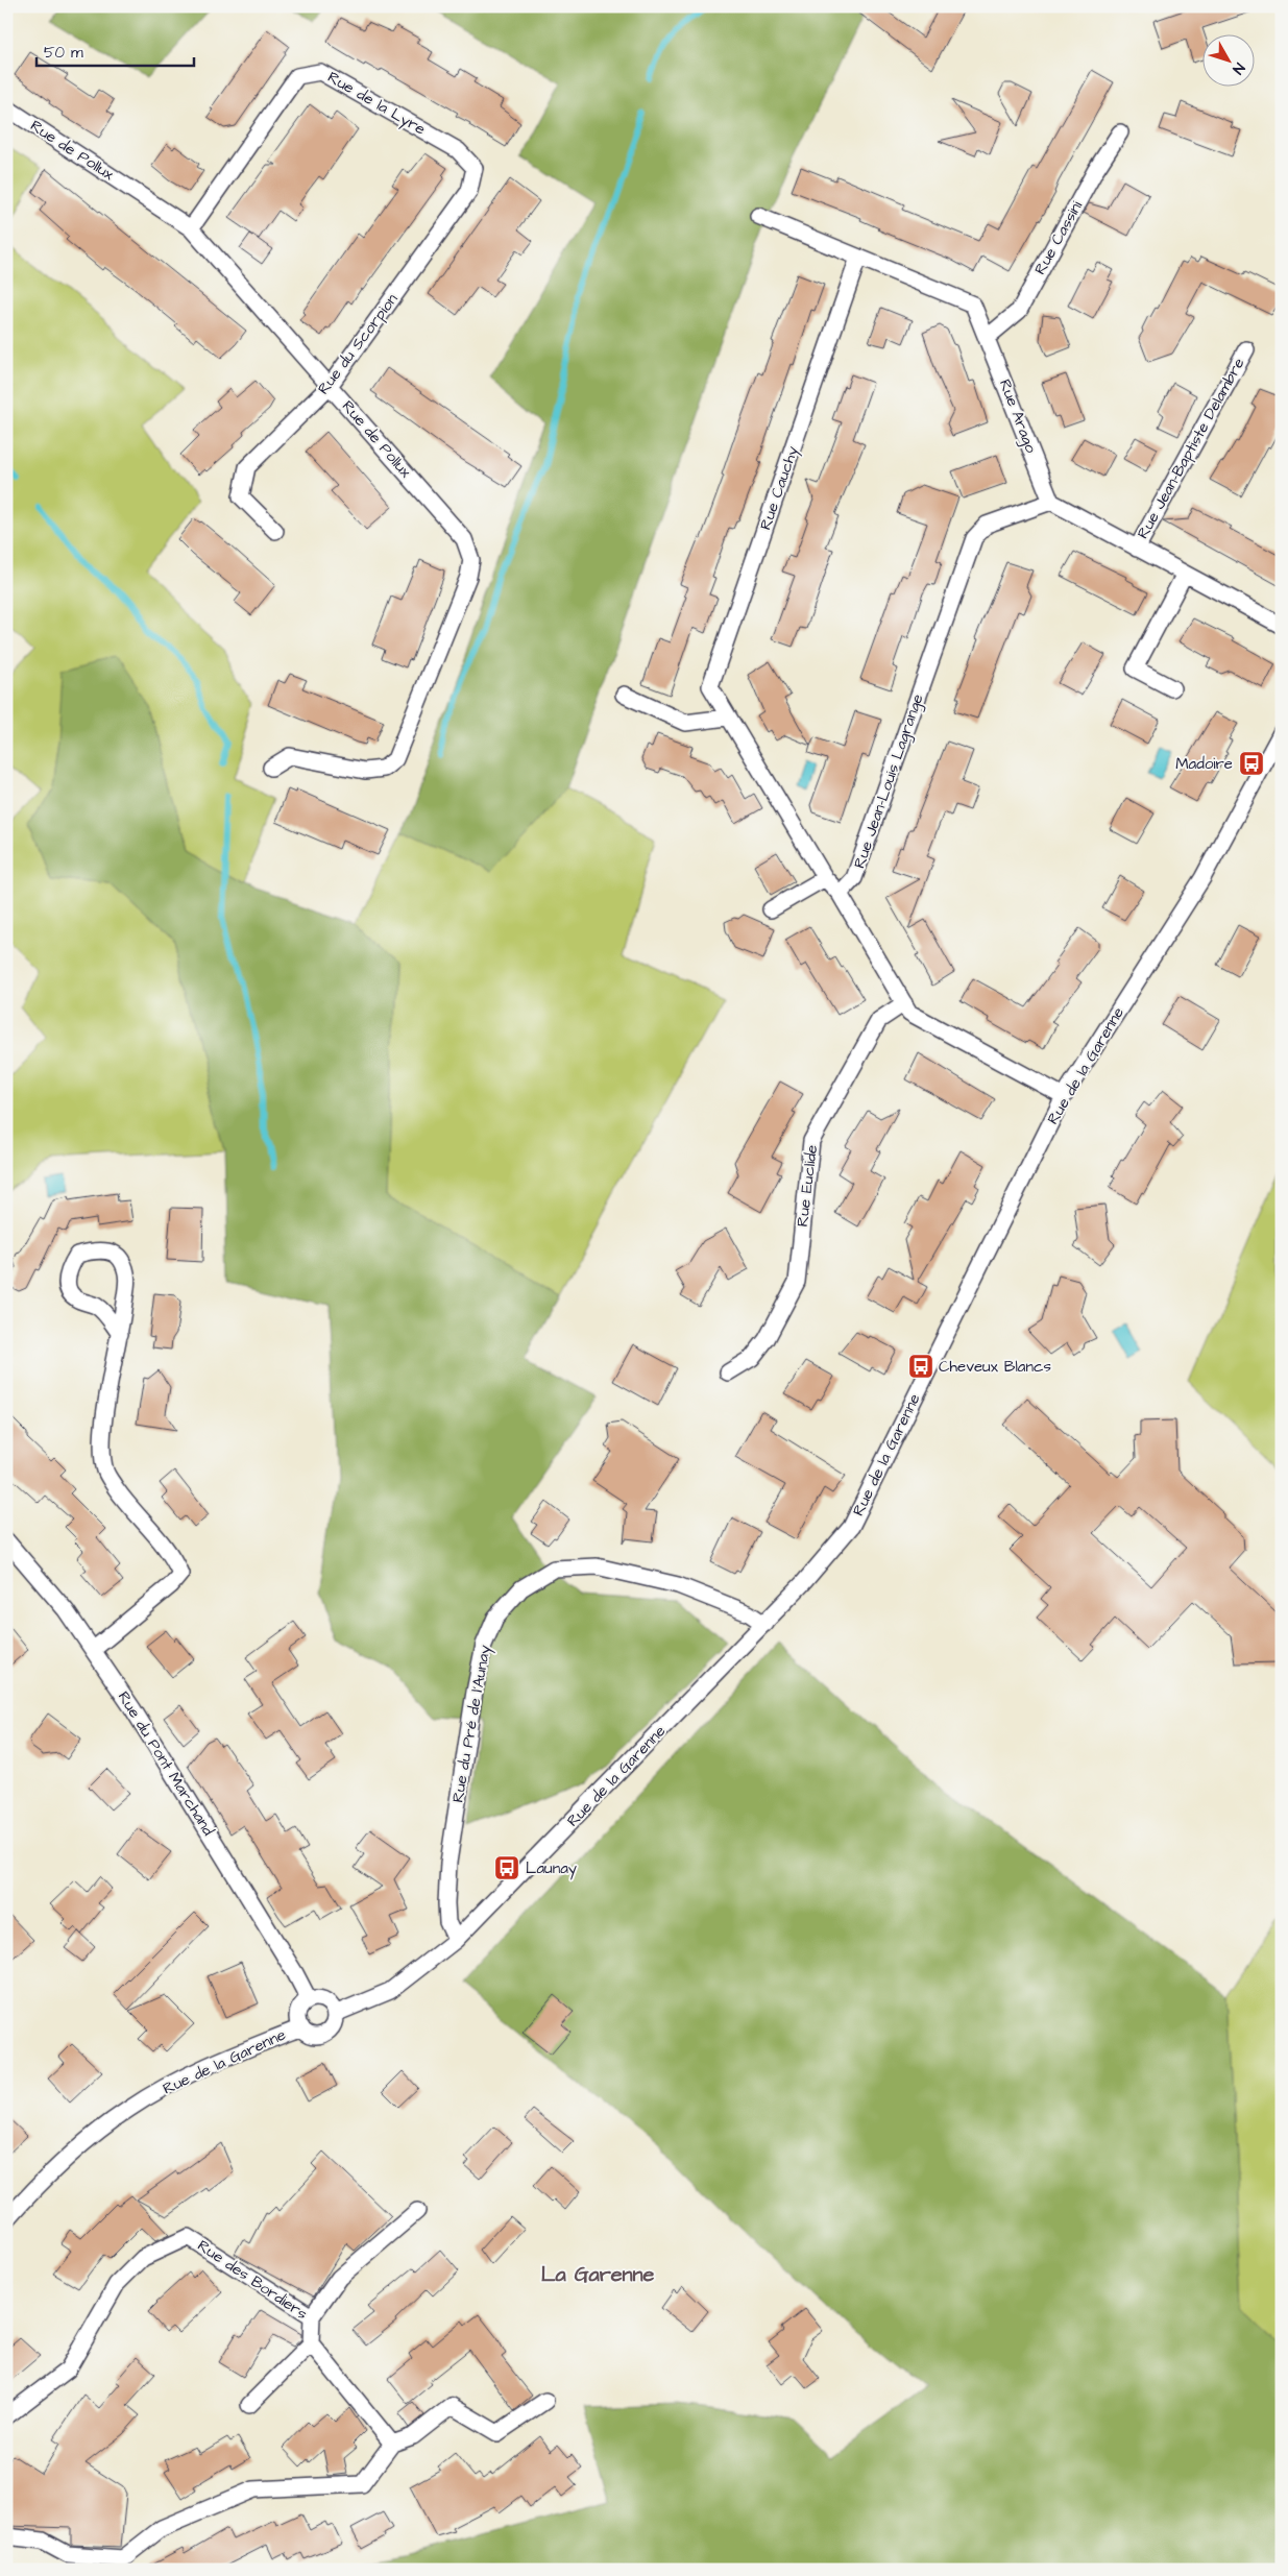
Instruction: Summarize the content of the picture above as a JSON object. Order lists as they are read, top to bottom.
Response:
{
  "streets": {
    "street": [
      "Rue de la Lyre",
      "Rue de Pollux",
      "Rue Cassini",
      "Rue du Scorpion",
      "Rue Arago",
      "Rue Jean-Baptiste Delambre",
      "Rue Cauchy",
      "Rue Jean-Louis Lagrange",
      "Rue de la Garenne",
      "Rue Euclide",
      "Rue du Pré de l'Aunay",
      "Rue du Pont Marchand",
      "Rue des Bordiers"
    ]
  },
  "crossings": [
    ["Rue de la Lyre", "Rue de Pollux"],
    ["Rue de la Lyre", "Rue du Scorpion"],
    ["Rue de Pollux", "Rue du Scorpion"],
    ["Rue Cassini", "Rue Arago"],
    ["Rue Arago", "Rue Cauchy"],
    ["Rue Arago", "Rue Jean-Louis Lagrange"],
    ["Rue Cauchy", "Rue Jean-Louis Lagrange"],
    ["Rue de la Garenne", "Rue du Pré de l'Aunay"],
    ["Rue de la Garenne", "Rue du Pont Marchand"]
  ],
  "districts": ["La Garenne"],
  "places": {
    "bus stop": ["Madoire", "Cheveux Blancs", "Launay"]
  },
  "scale_bar": "50 m",
  "north": "bottom right"
}
